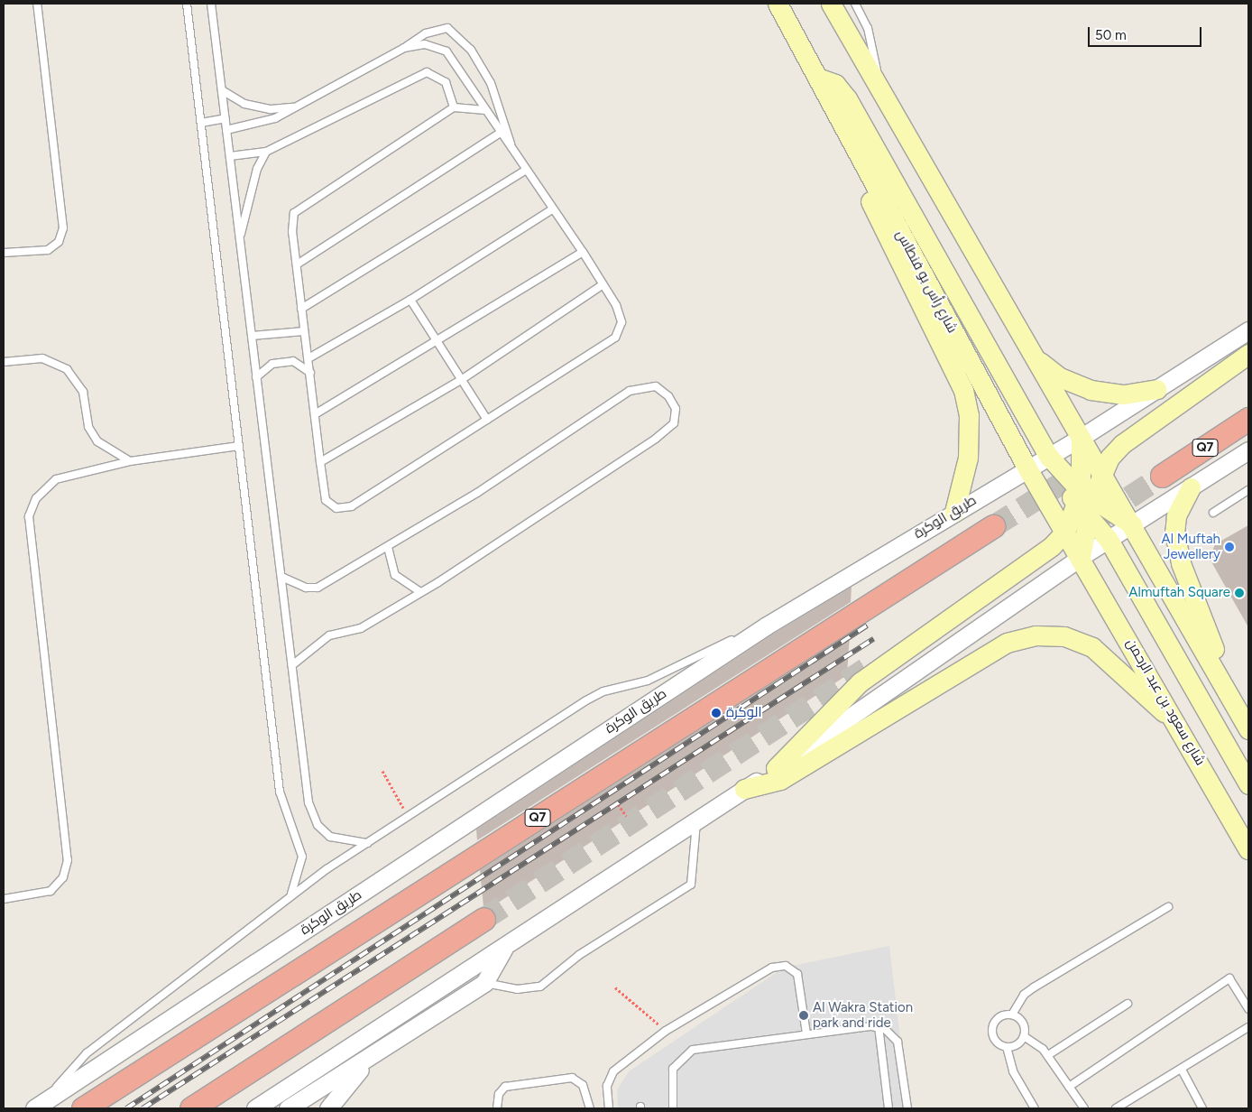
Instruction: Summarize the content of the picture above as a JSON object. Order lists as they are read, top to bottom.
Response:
{
  "streets": {
    "highway": ["Q7"],
    "main road": ["شارع رأس بو فنطاس", "شارع سعود بن عبد الرحمن"],
    "street": ["طريق الوكرة"]
  },
  "crossings": [
    ["شارع رأس بو فنطاس", "طريق الوكرة"],
    ["شارع رأس بو فنطاس", "شارع سعود بن عبد الرحمن"]
  ],
  "places": [
    "Al Muftah Jewellery",
    "Almuftah Square",
    "الوكرة",
    "Al Wakra Station park and ride"
  ],
  "scale_bar": "50 m"
}
